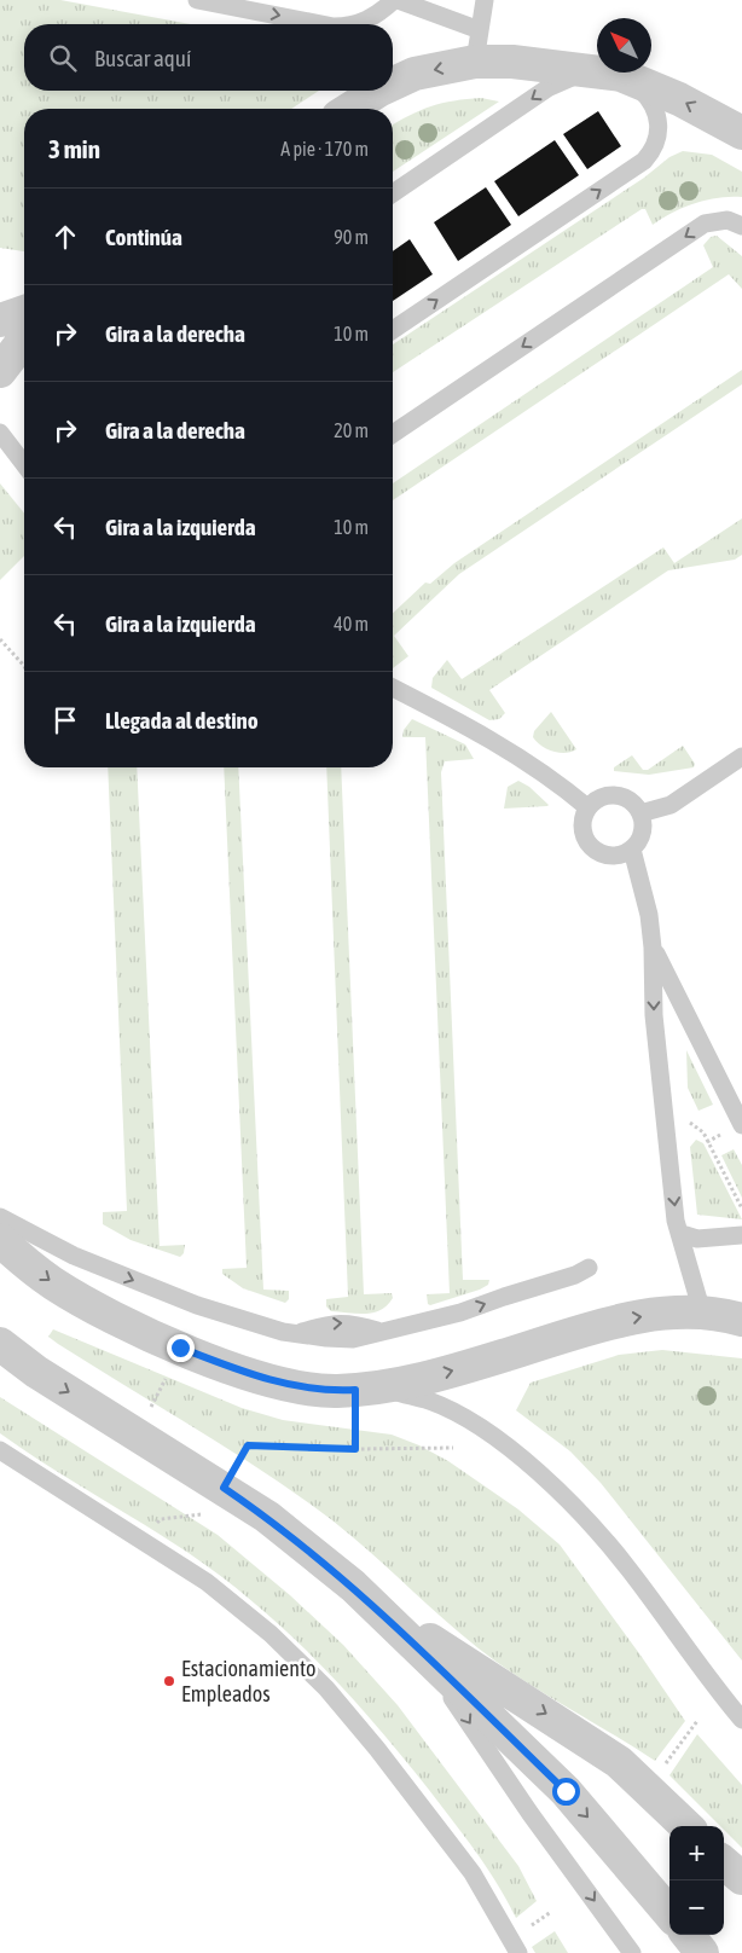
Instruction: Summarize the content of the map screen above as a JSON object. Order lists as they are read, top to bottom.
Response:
{
  "places": ["Estacionamiento Empleados"],
  "north": "top left",
  "page": {
    "search": "Buscar aquí",
    "heading": ["3 min", "A pie · 170 m"],
    "list": [
      ["Continúa", "90 m"],
      ["Gira a la derecha", "10 m"],
      ["Gira a la derecha", "20 m"],
      ["Gira a la izquierda", "10 m"],
      ["Gira a la izquierda", "40 m"],
      "Llegada al destino"
    ],
    "map_buttons": ["+", "−"]
  }
}
